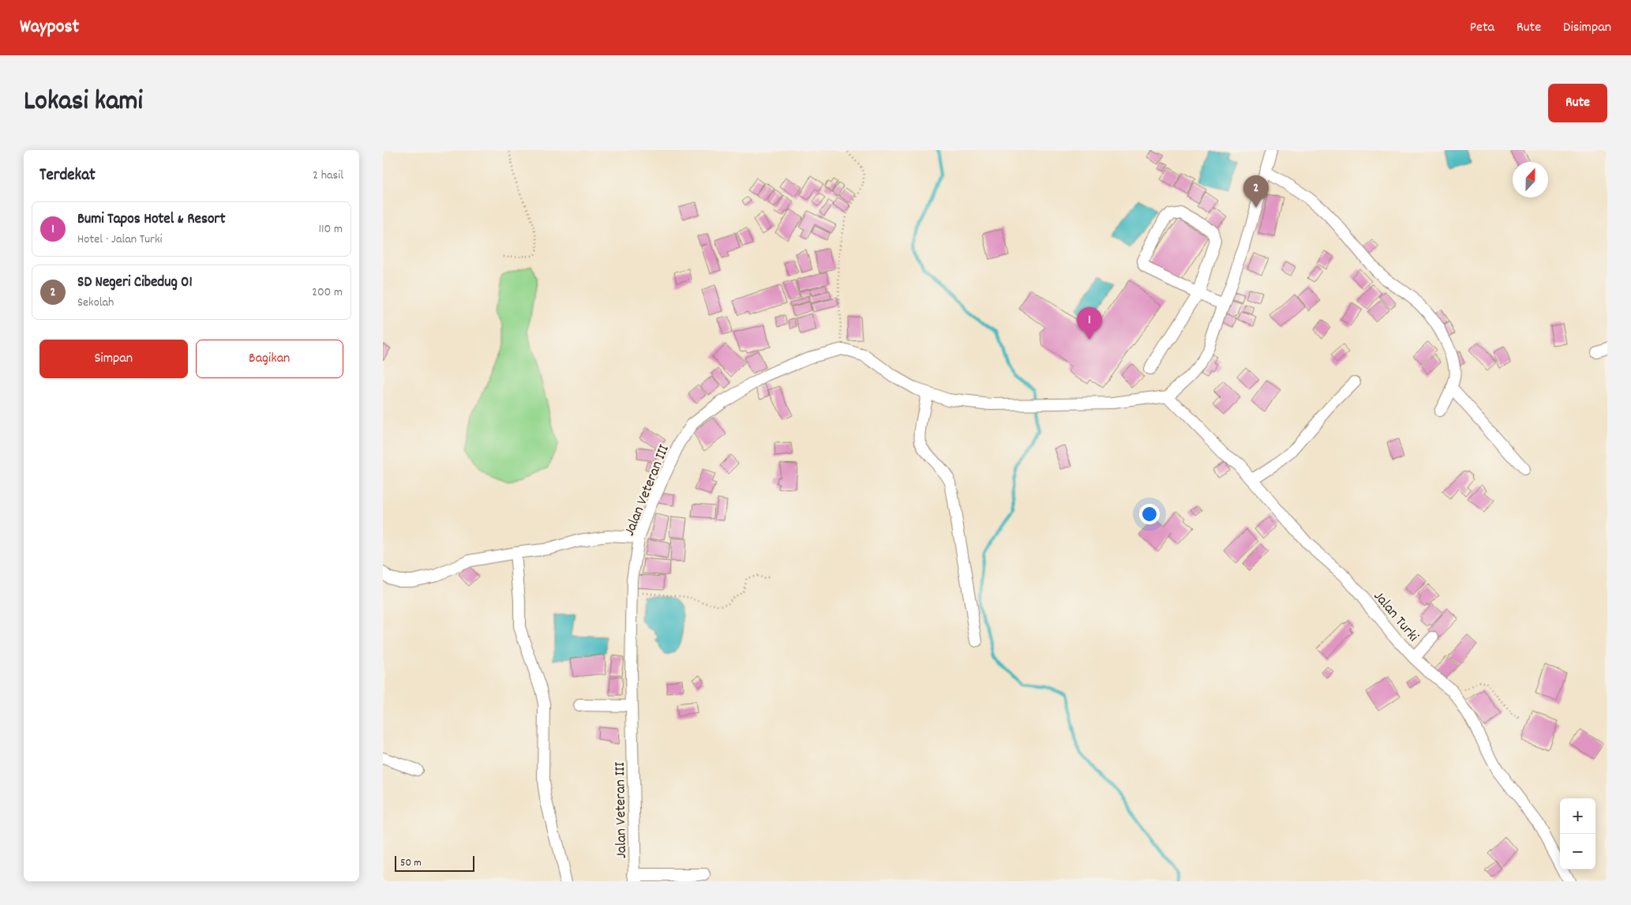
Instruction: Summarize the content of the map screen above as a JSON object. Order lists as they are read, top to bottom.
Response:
{
  "streets": {
    "street": ["Jalan Veteran III", "Jalan Turki"]
  },
  "crossings": [
    ["Jalan Veteran III", "Jalan Turki"]
  ],
  "scale_bar": "50 m",
  "north": "top",
  "page": {
    "header": "Waypost",
    "nav": ["Peta", "Rute", "Disimpan"],
    "title": "Lokasi kami",
    "buttons": [
      "Rute",
      ["Simpan", "Bagikan"]
    ],
    "heading": ["Terdekat", "2 hasil"],
    "pins": ["2", "1"],
    "list": [
      {
        "mark": "1",
        "name": "Bumi Tapos Hotel & Resort",
        "note": "Hotel · Jalan Turki",
        "value": "110 m"
      },
      {
        "mark": "2",
        "name": "SD Negeri Cibedug 01",
        "note": "Sekolah",
        "value": "200 m"
      }
    ],
    "map_buttons": ["+", "−"],
    "scale": "50 m"
  }
}
